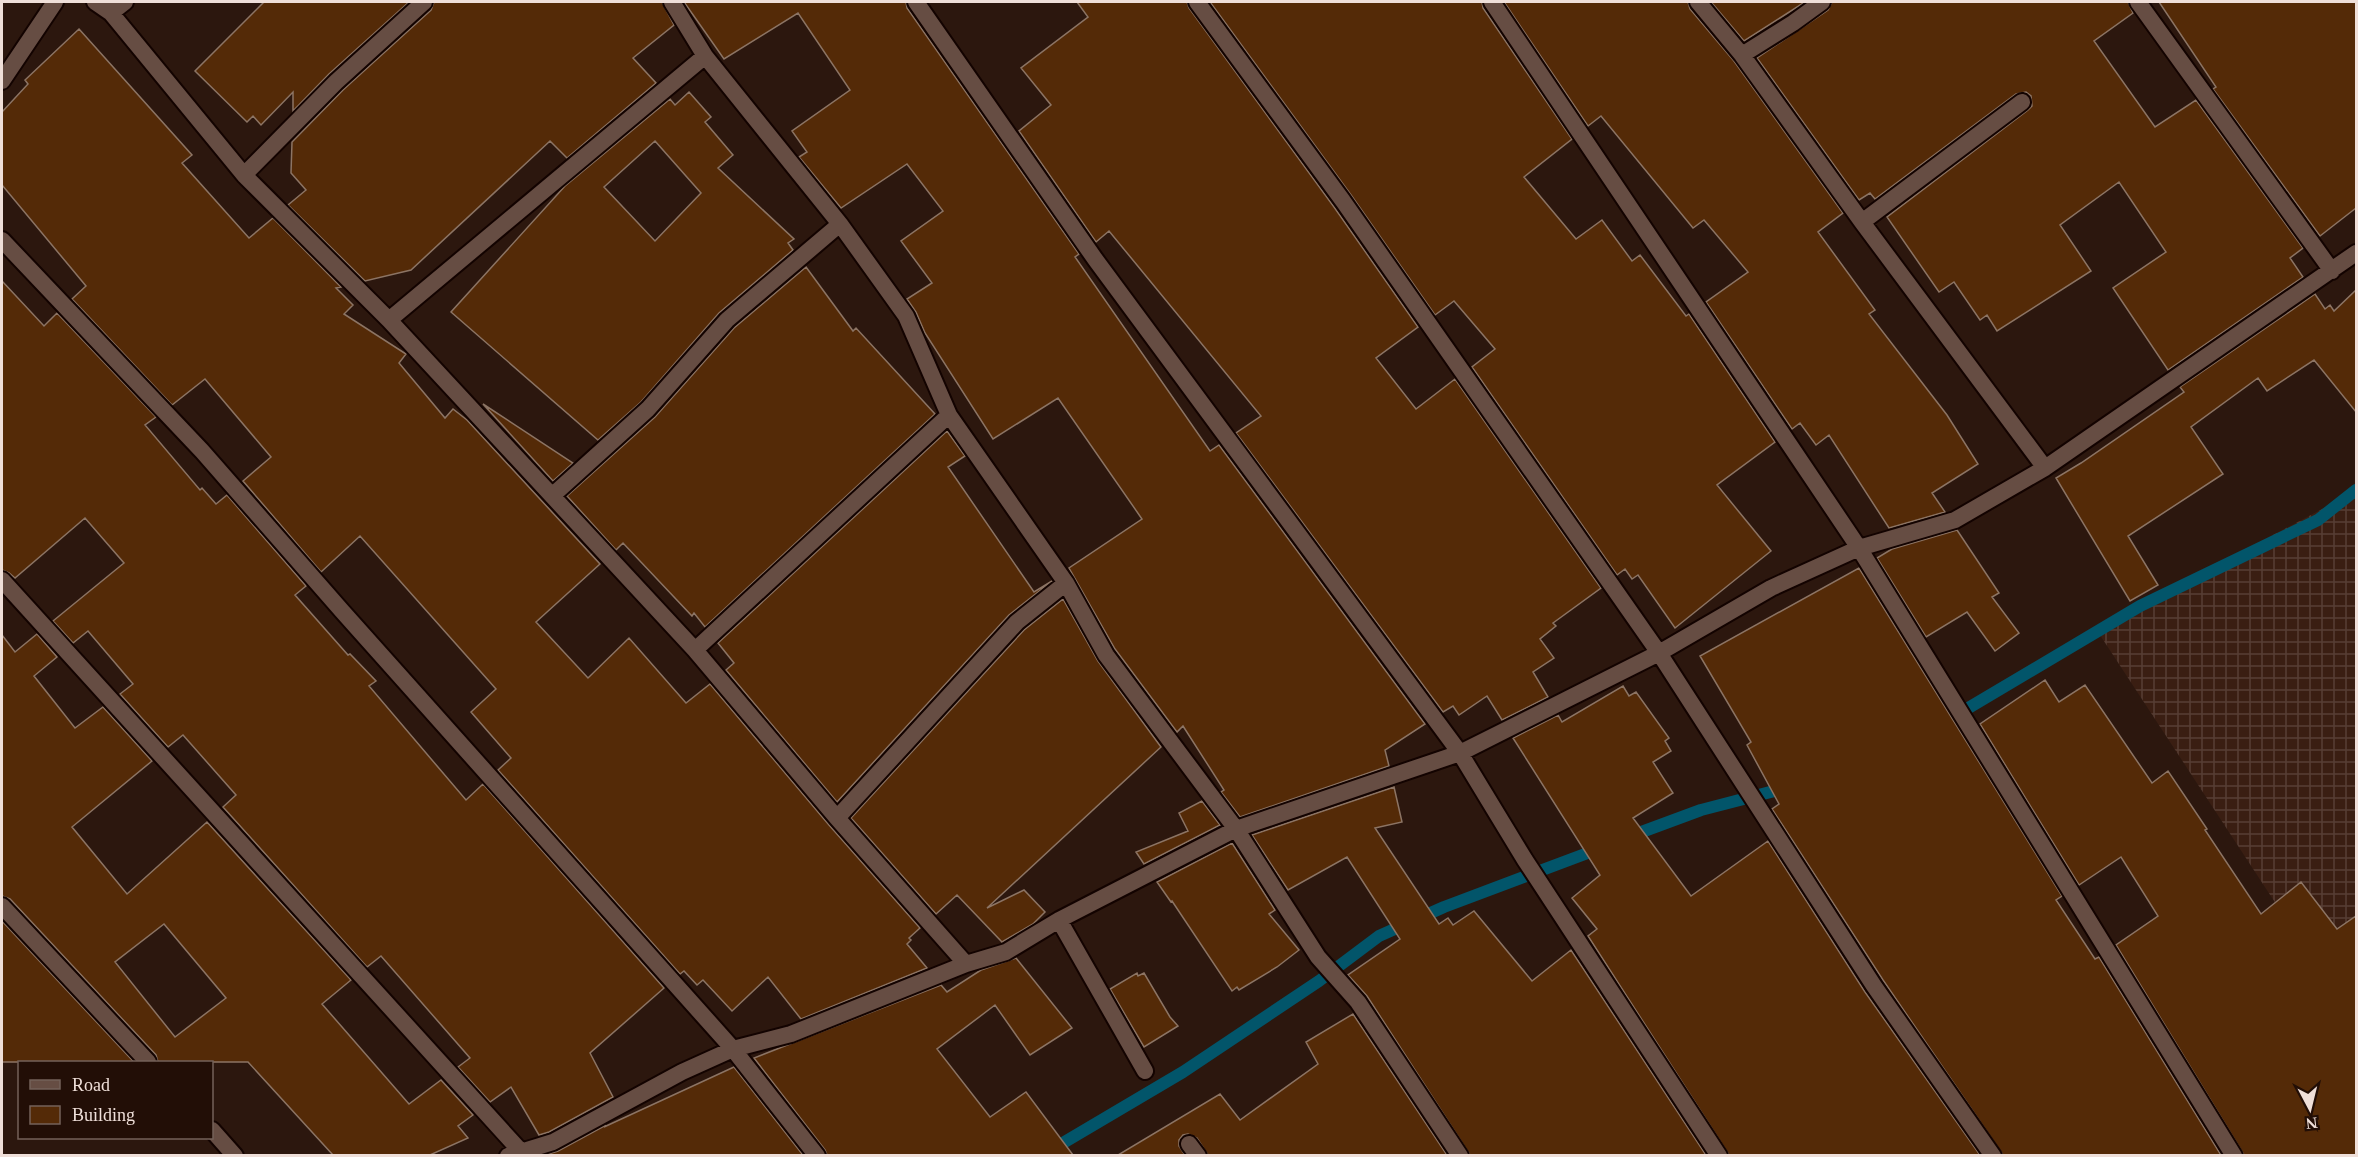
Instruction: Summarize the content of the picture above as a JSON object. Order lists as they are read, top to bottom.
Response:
{
  "legend": ["Road", "Building"],
  "north": "bottom"
}
